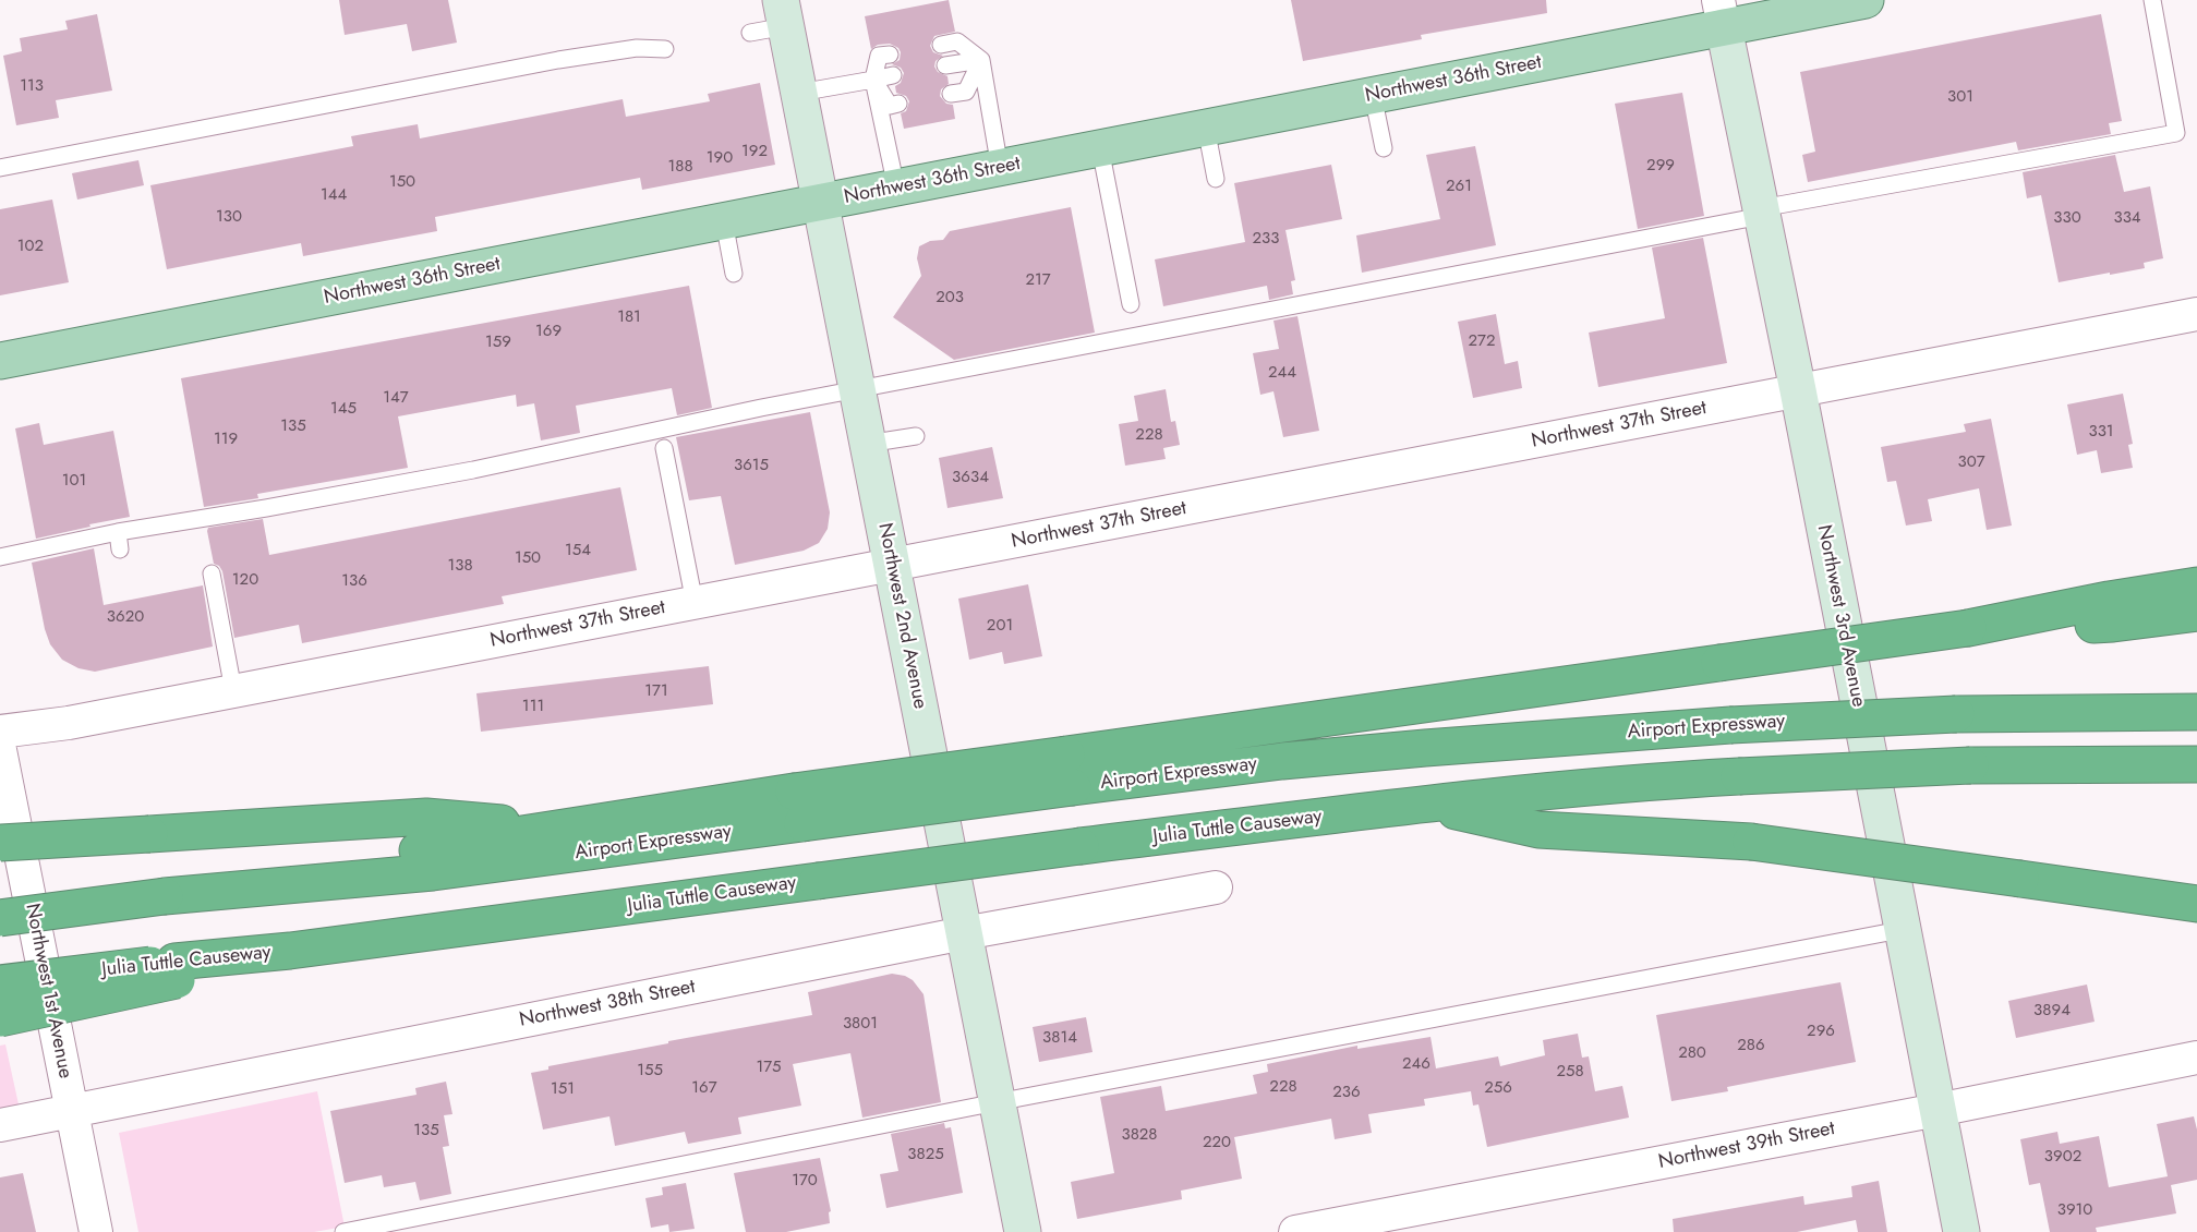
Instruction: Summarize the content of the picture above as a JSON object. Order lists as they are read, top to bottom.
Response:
{
  "streets": {
    "highway": ["Airport Expressway", "Julia Tuttle Causeway"],
    "main road": ["Northwest 36th Street"],
    "street": [
      "Northwest 37th Street",
      "Northwest 2nd Avenue",
      "Northwest 3rd Avenue",
      "Northwest 1st Avenue",
      "Northwest 38th Street",
      "Northwest 39th Street"
    ]
  },
  "crossings": [
    ["Northwest 36th Street", "Northwest 2nd Avenue"],
    ["Northwest 36th Street", "Northwest 3rd Avenue"],
    ["Northwest 37th Street", "Northwest 2nd Avenue"],
    ["Northwest 37th Street", "Northwest 3rd Avenue"],
    ["Northwest 2nd Avenue", "Northwest 38th Street"],
    ["Northwest 3rd Avenue", "Northwest 39th Street"],
    ["Northwest 1st Avenue", "Northwest 38th Street"]
  ],
  "house_numbers": [
    "113",
    "301",
    "192",
    "190",
    "299",
    "188",
    "150",
    "261",
    "144",
    "130",
    "330",
    "334",
    "233",
    "102",
    "217",
    "203",
    "181",
    "169",
    "272",
    "159",
    "244",
    "147",
    "145",
    "135",
    "331",
    "228",
    "119",
    "307",
    "3615",
    "3634",
    "101",
    "154",
    "150",
    "138",
    "120",
    "136",
    "3620",
    "201",
    "171",
    "111",
    "3894",
    "3801",
    "296",
    "3814",
    "286",
    "280",
    "246",
    "175",
    "155",
    "258",
    "228",
    "167",
    "256",
    "151",
    "236",
    "135",
    "3828",
    "220",
    "3825",
    "3902",
    "170",
    "3910"
  ]
}
